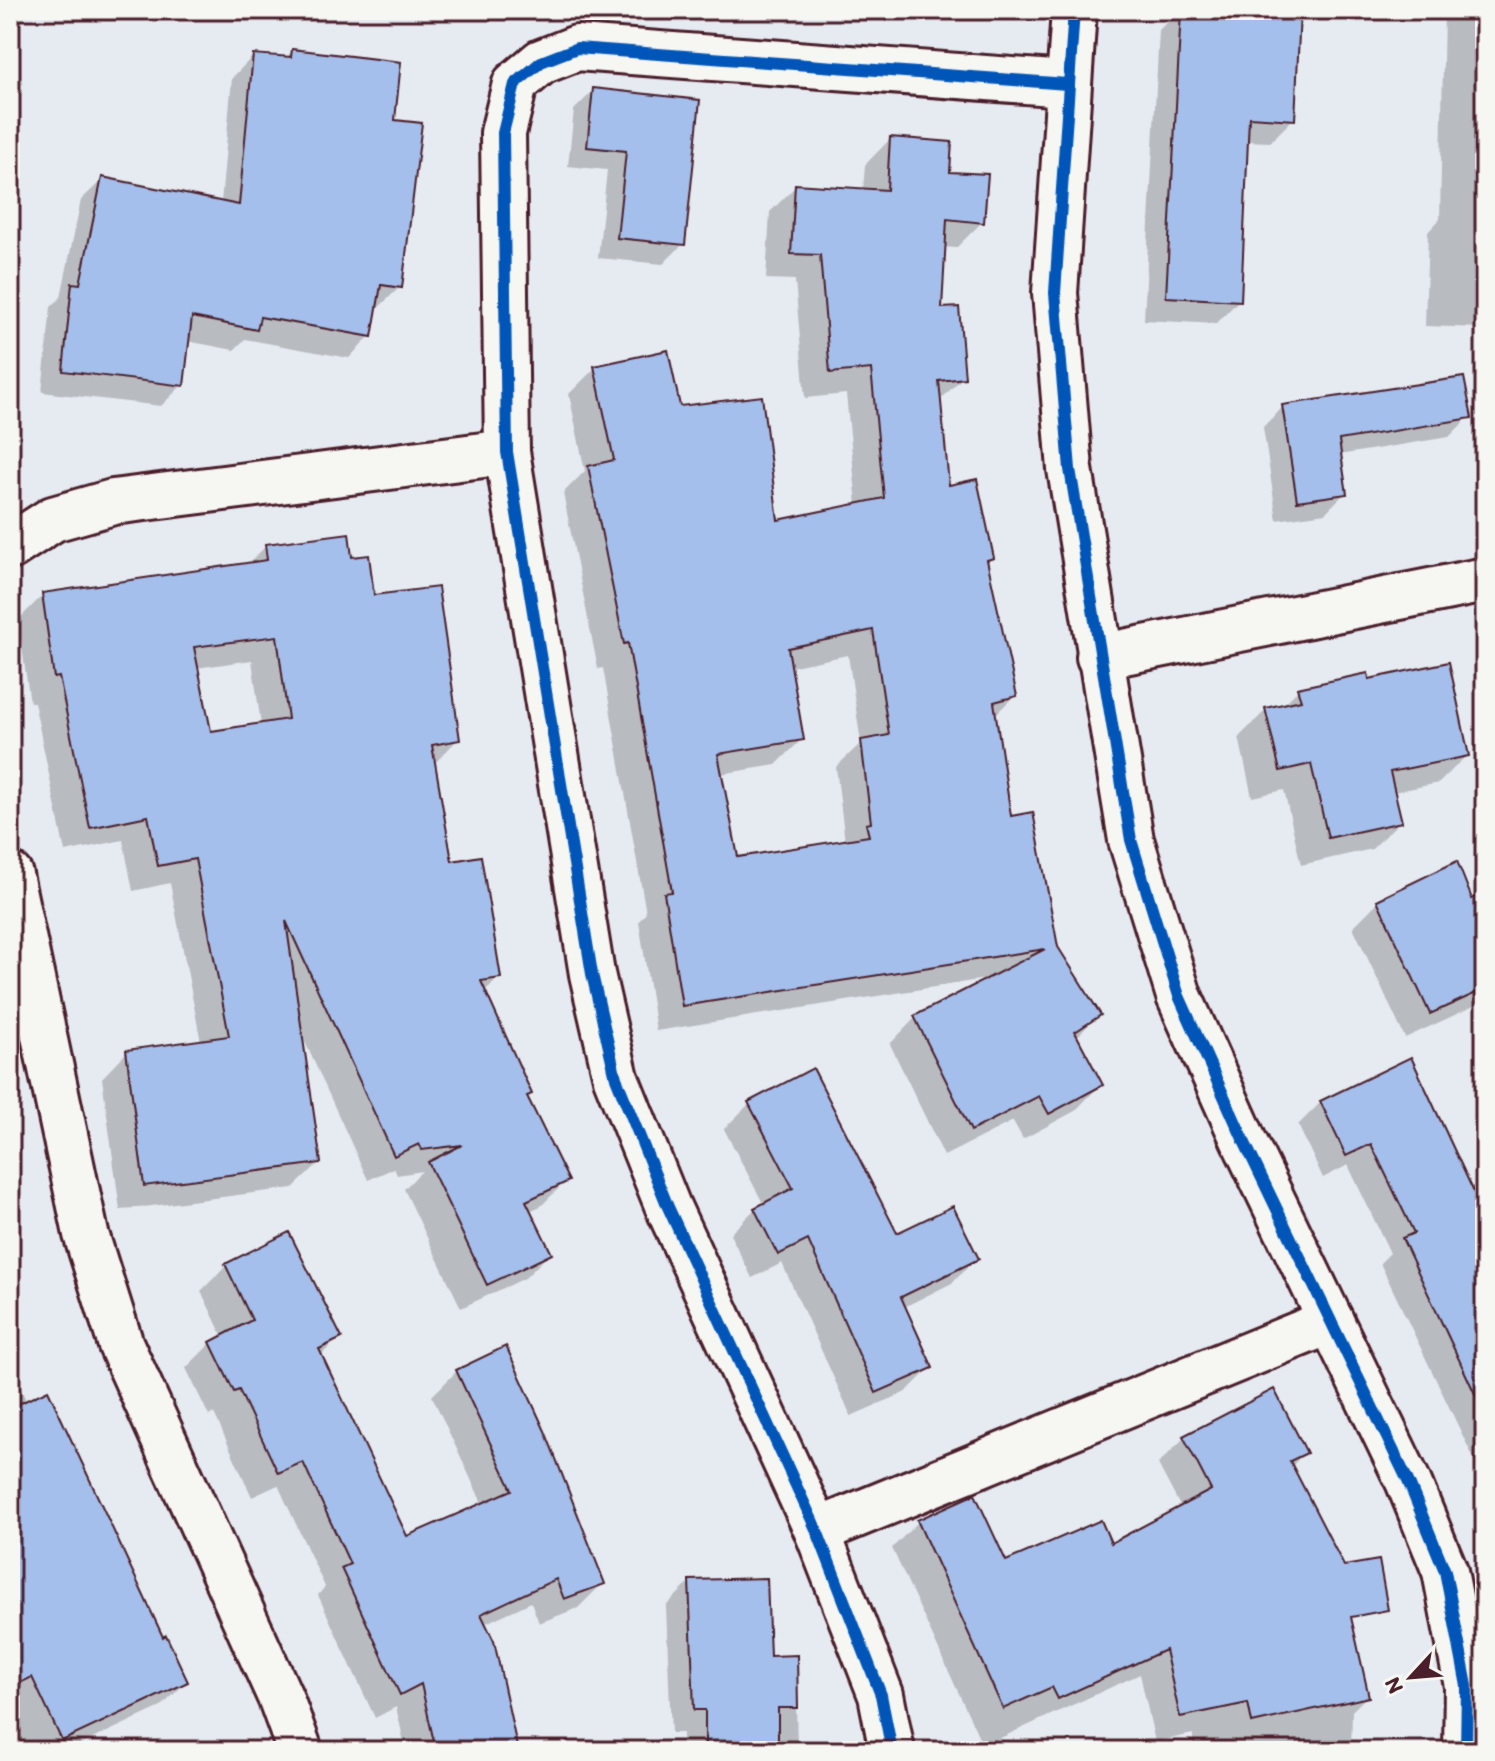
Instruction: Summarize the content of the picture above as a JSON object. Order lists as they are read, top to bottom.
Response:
{
  "north": "bottom left"
}
